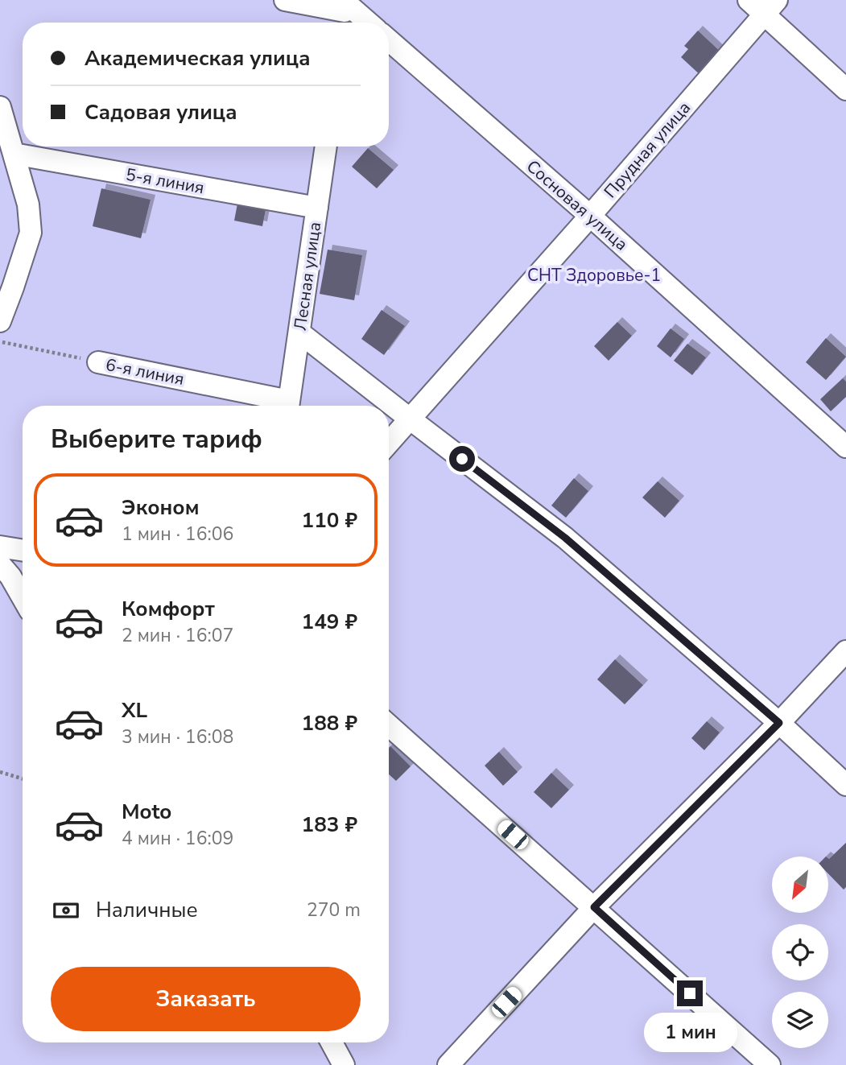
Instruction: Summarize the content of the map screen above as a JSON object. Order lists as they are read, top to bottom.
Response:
{
  "streets": {
    "street": [
      "Прудная улица",
      "5-я линия",
      "Сосновая улица",
      "Лесная улица",
      "6-я линия"
    ]
  },
  "crossings": [
    ["Прудная улица", "Сосновая улица"],
    ["5-я линия", "Лесная улица"]
  ],
  "parks": ["СНТ Здоровье-1"],
  "north": "bottom left",
  "page": {
    "banner": ["Академическая улица", "Садовая улица"],
    "heading": "Выберите тариф",
    "list": [
      {
        "name": "Эконом",
        "note": "1 мин · 16:06",
        "value": "110 ₽"
      },
      {
        "name": "Комфорт",
        "note": "2 мин · 16:07",
        "value": "149 ₽"
      },
      {
        "name": "XL",
        "note": "3 мин · 16:08",
        "value": "188 ₽"
      },
      {
        "name": "Moto",
        "note": "4 мин · 16:09",
        "value": "183 ₽"
      }
    ],
    "pay": ["Наличные", "270 m"],
    "buttons": "Заказать",
    "bubble": "1 мин"
  }
}
